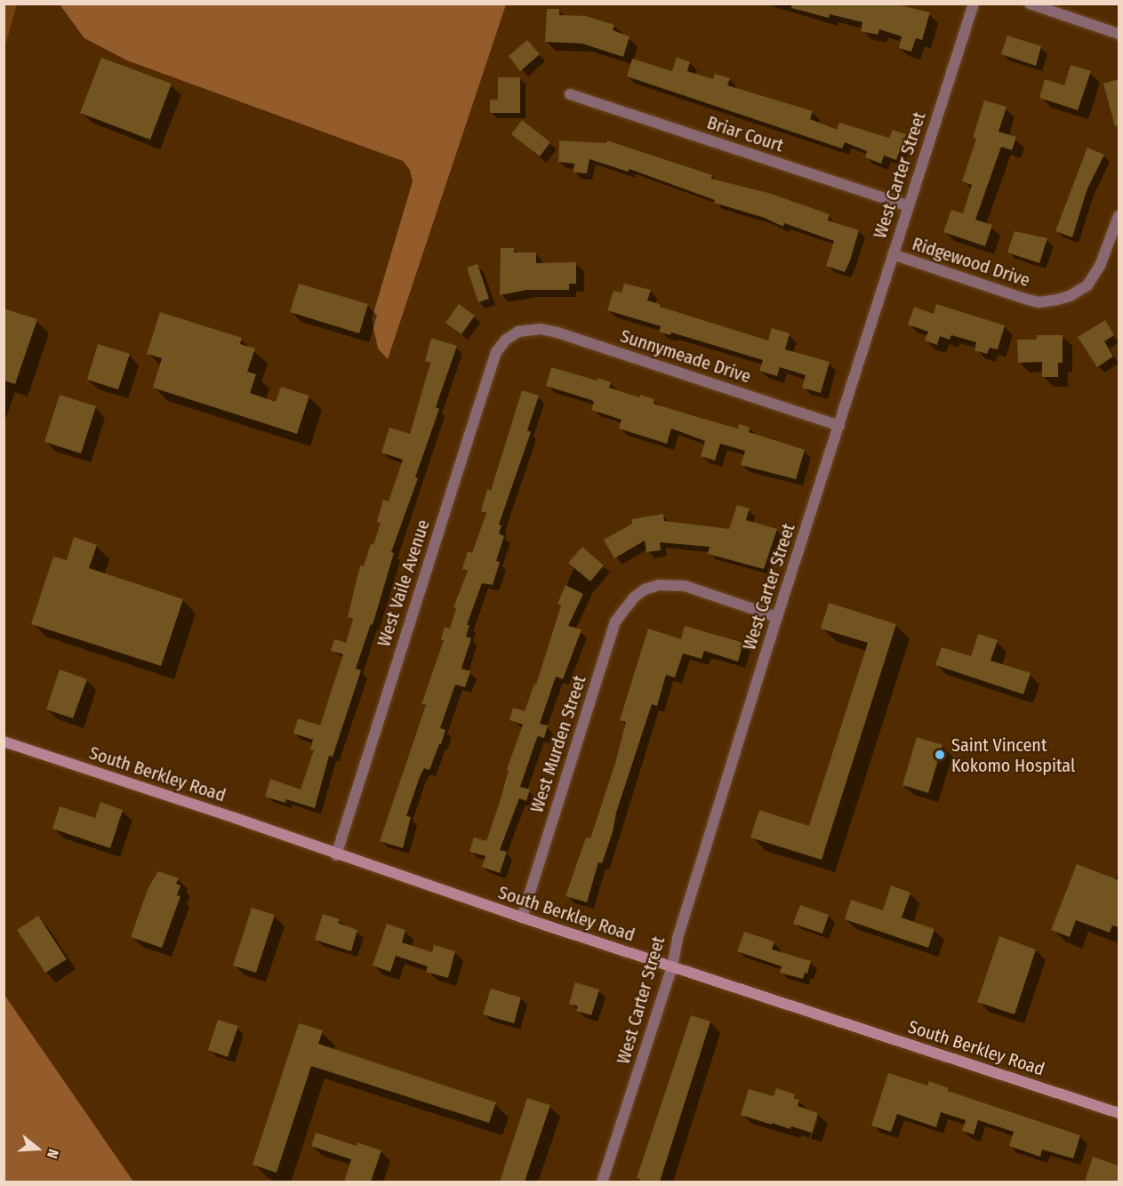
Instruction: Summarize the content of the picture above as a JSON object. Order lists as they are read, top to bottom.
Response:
{
  "streets": {
    "street": [
      "Briar Court",
      "West Carter Street",
      "Ridgewood Drive",
      "Sunnymeade Drive",
      "West Vaile Avenue",
      "West Murden Street",
      "South Berkley Road"
    ]
  },
  "crossings": [
    ["Briar Court", "West Carter Street"],
    ["West Carter Street", "Ridgewood Drive"],
    ["West Carter Street", "Sunnymeade Drive"],
    ["West Carter Street", "West Murden Street"],
    ["West Carter Street", "South Berkley Road"],
    ["Sunnymeade Drive", "West Vaile Avenue"],
    ["West Vaile Avenue", "South Berkley Road"],
    ["West Murden Street", "South Berkley Road"]
  ],
  "places": ["Saint Vincent Kokomo Hospital"],
  "north": "right"
}
